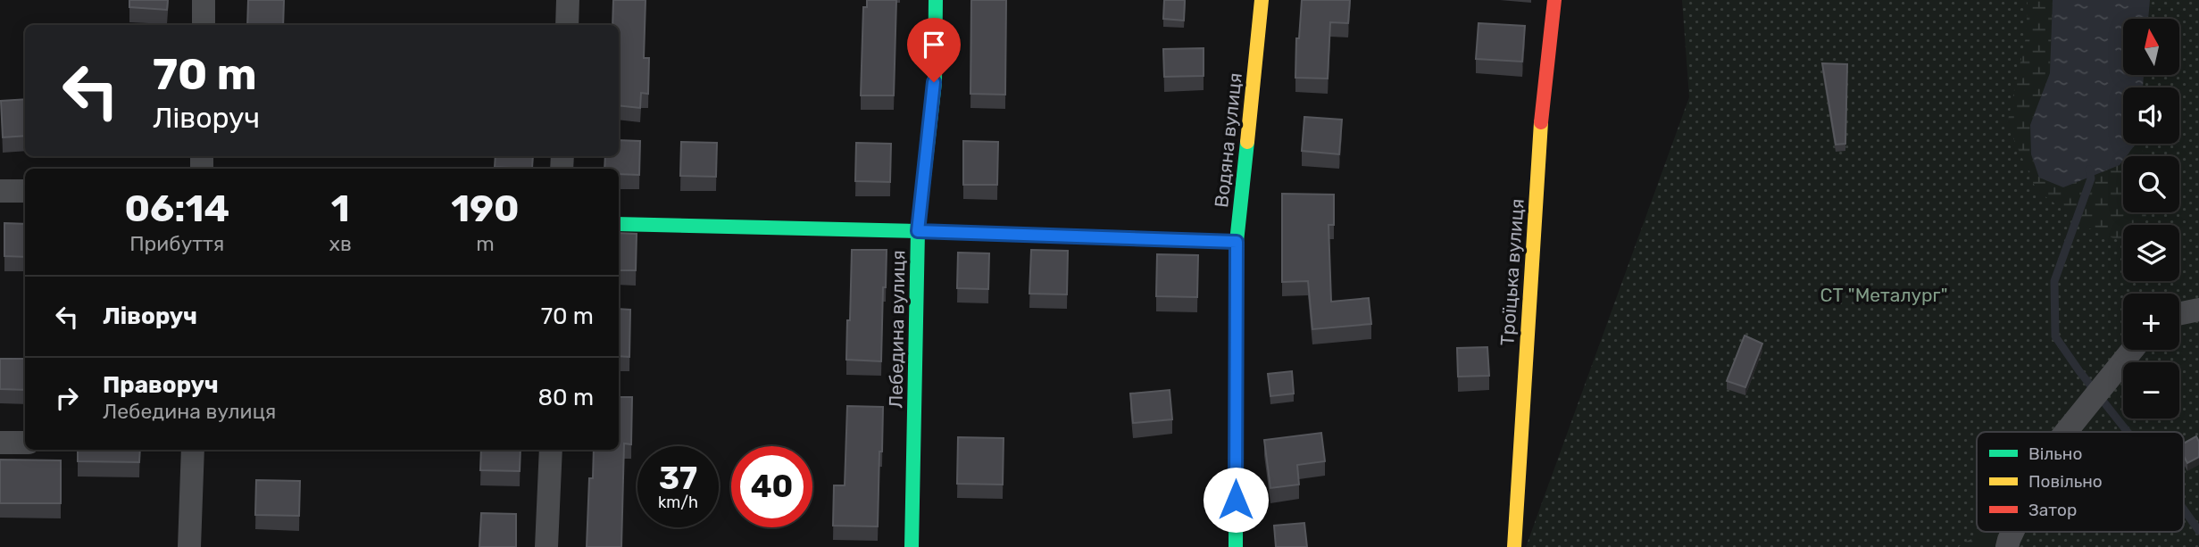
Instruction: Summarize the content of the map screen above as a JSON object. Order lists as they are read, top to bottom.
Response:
{
  "streets": {
    "street": ["Водяна вулиця", "Троїцька вулиця", "Лебедина вулиця"]
  },
  "parks": ["СТ \"Металург\""],
  "legend": ["Вільно", "Повільно", "Затор"],
  "north": "top",
  "page": {
    "map_buttons": ["+", "−"],
    "turn": ["70 m", "Ліворуч"],
    "eta": [
      "06:14",
      "Прибуття",
      "1",
      "хв",
      "190",
      "m"
    ],
    "list": [
      {
        "name": "Ліворуч",
        "value": "70 m"
      },
      {
        "name": "Праворуч",
        "note": "Лебедина вулиця",
        "value": "80 m"
      }
    ],
    "speed": "37 km/h",
    "limit": "40"
  }
}
